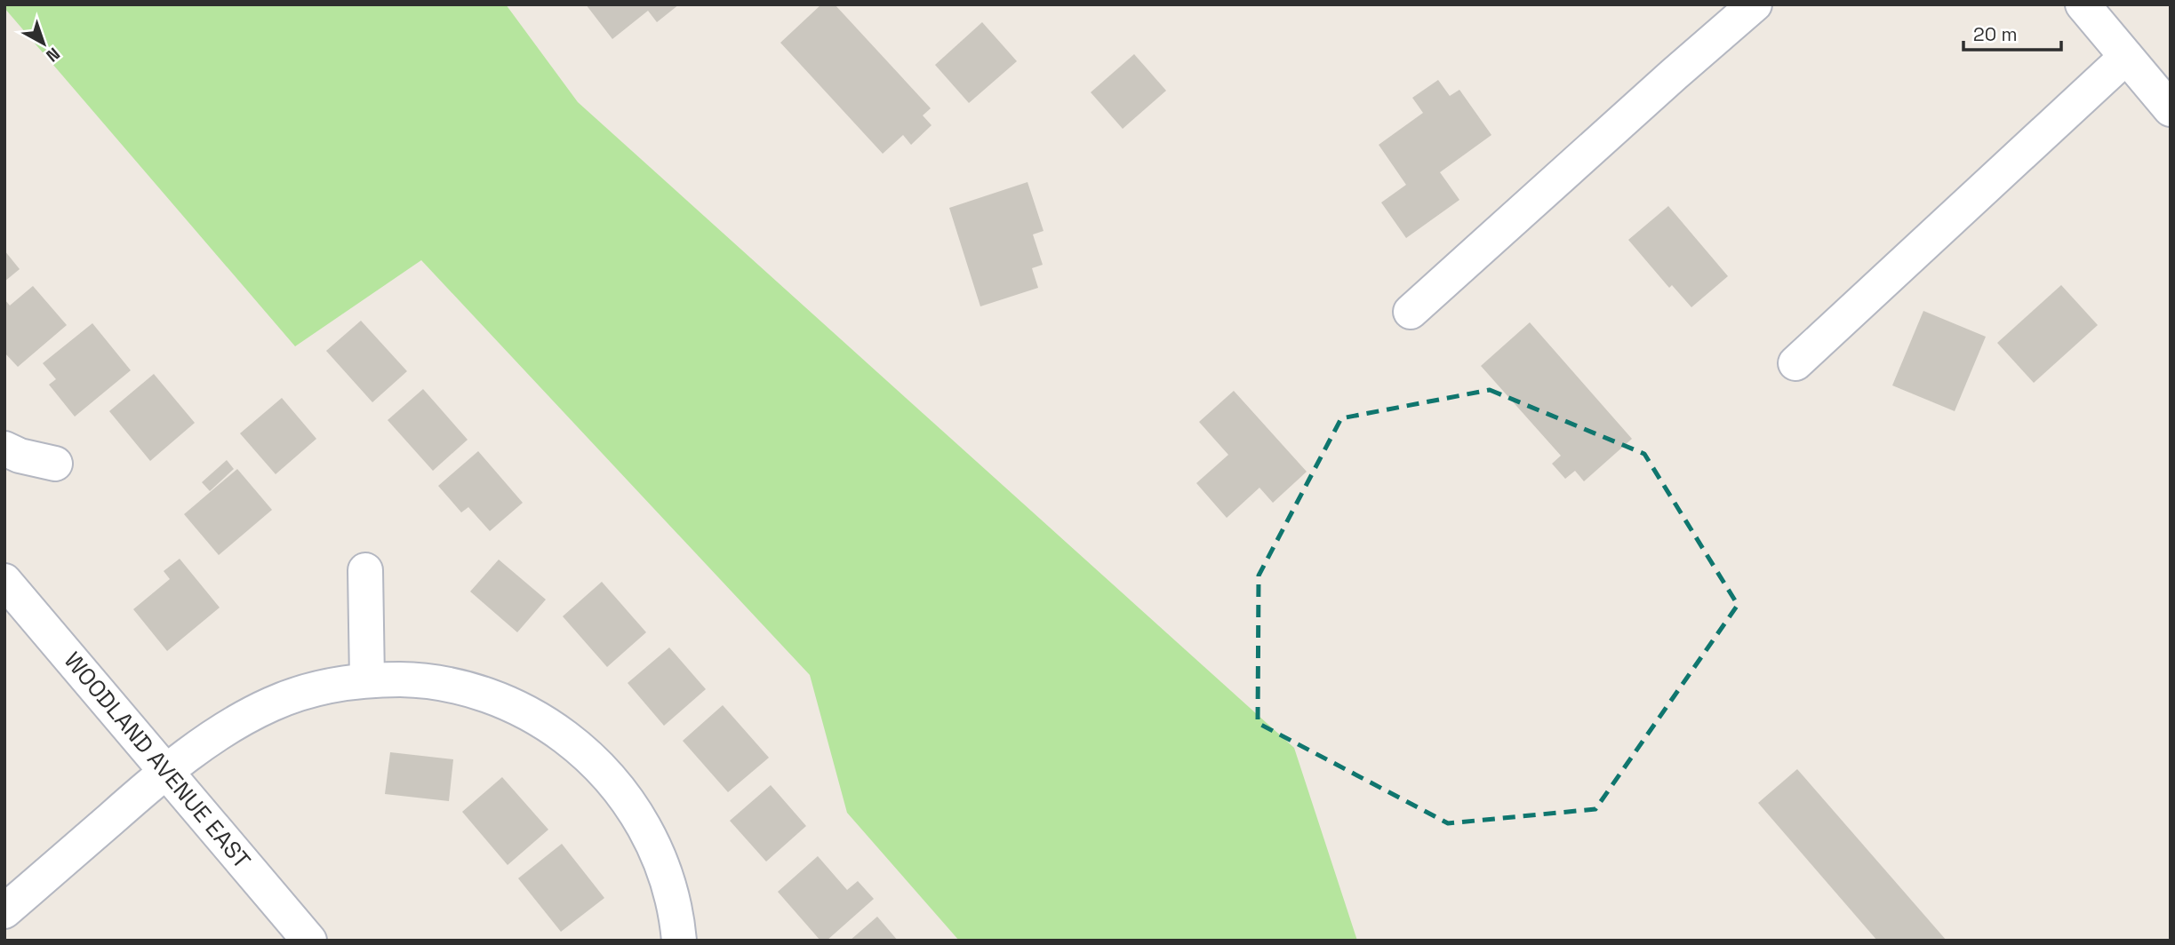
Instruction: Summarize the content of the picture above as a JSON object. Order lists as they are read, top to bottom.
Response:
{
  "streets": {
    "street": ["WOODLAND AVENUE EAST"]
  },
  "scale_bar": "20 m",
  "north": "bottom right"
}
